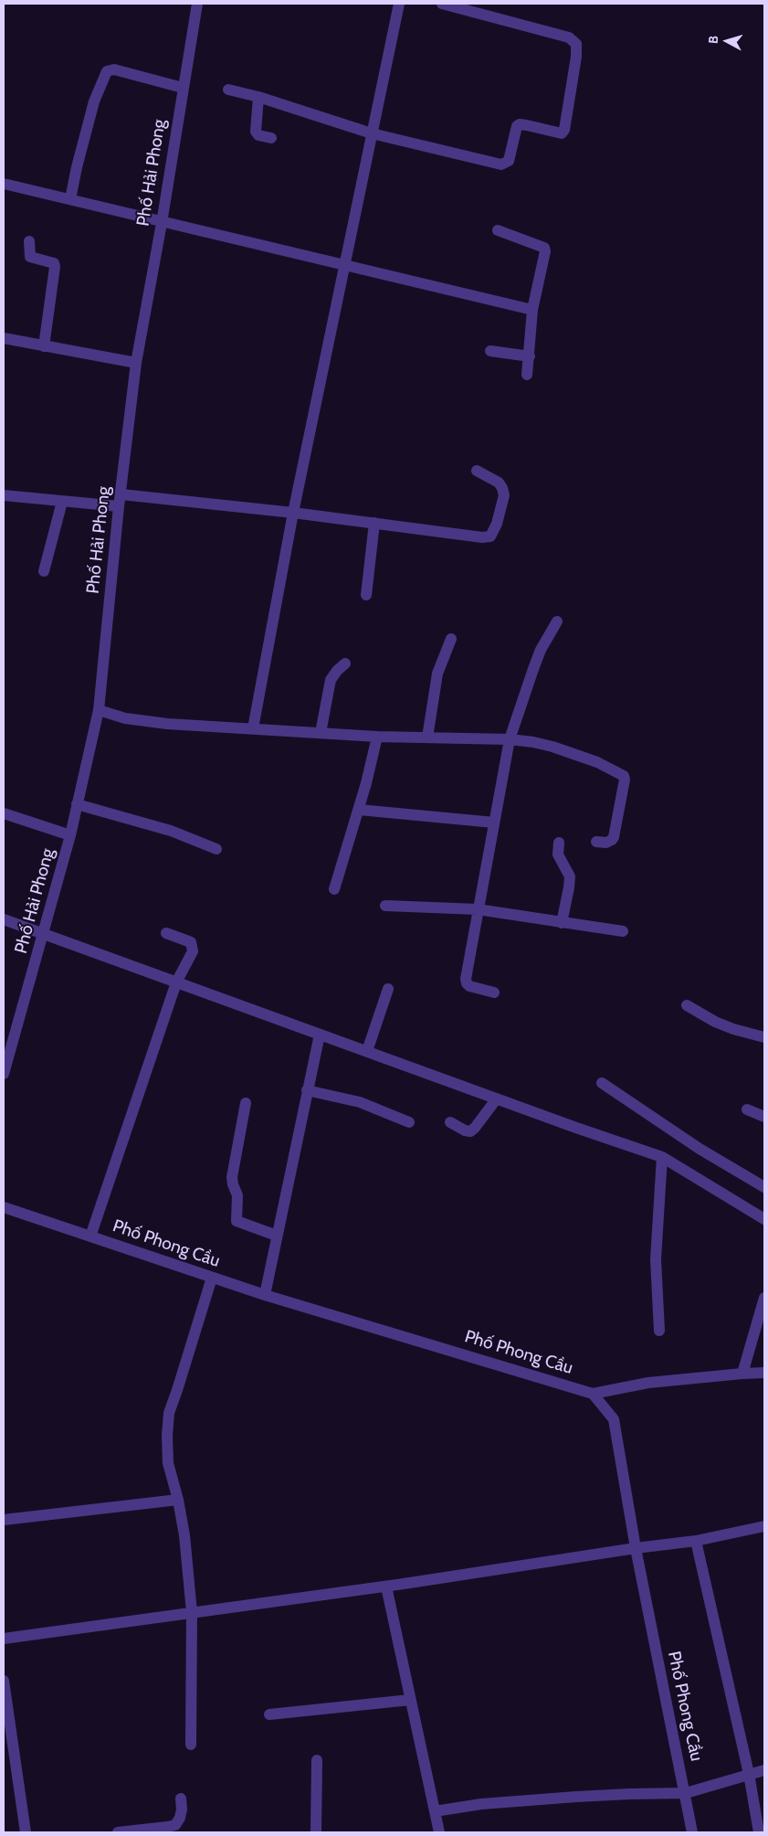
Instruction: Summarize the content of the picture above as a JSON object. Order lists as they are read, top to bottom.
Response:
{
  "streets": {
    "street": ["Phố Hải Phong", "Phố Phong Cầu"]
  },
  "north": "left"
}
